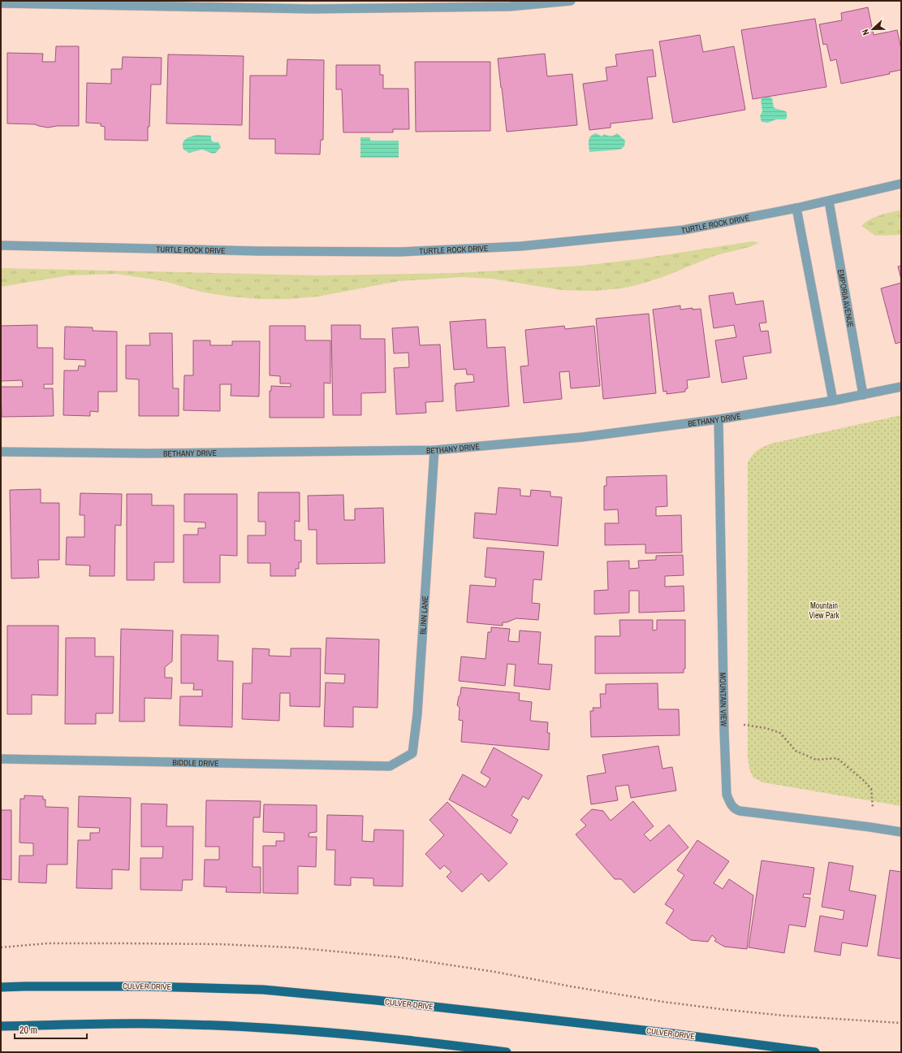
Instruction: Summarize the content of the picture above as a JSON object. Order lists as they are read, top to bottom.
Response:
{
  "streets": {
    "main road": ["CULVER DRIVE"],
    "street": [
      "TURTLE ROCK DRIVE",
      "EMPORIA AVENUE",
      "BETHANY DRIVE",
      "BLINN LANE",
      "MOUNTAIN VIEW",
      "BIDDLE DRIVE"
    ]
  },
  "crossings": [
    ["TURTLE ROCK DRIVE", "EMPORIA AVENUE"],
    ["EMPORIA AVENUE", "BETHANY DRIVE"],
    ["BETHANY DRIVE", "BLINN LANE"],
    ["BETHANY DRIVE", "MOUNTAIN VIEW"],
    ["BLINN LANE", "BIDDLE DRIVE"]
  ],
  "parks": ["Mountain View Park"],
  "scale_bar": "20 m",
  "north": "left"
}
